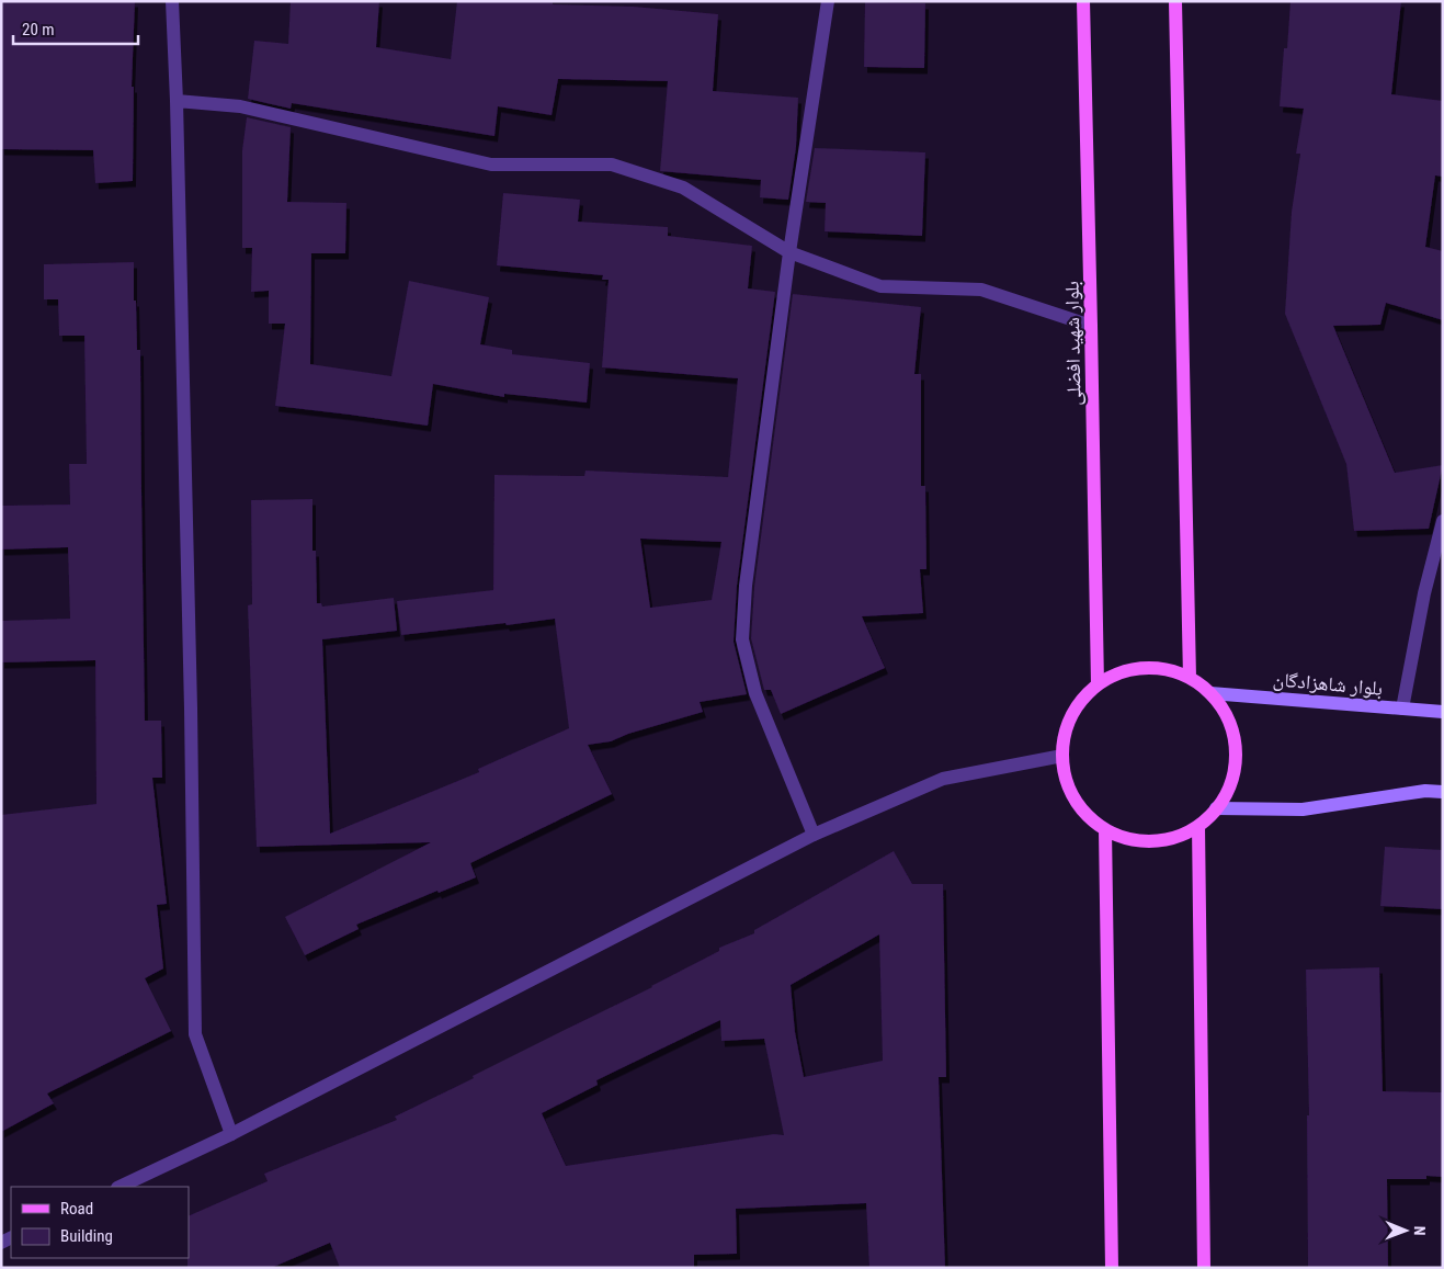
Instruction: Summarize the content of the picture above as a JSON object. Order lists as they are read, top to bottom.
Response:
{
  "streets": {
    "main road": ["بلوار شهید افضلی", "بلوار شاهزادگان"]
  },
  "crossings": [
    ["بلوار شهید افضلی", "بلوار شاهزادگان"]
  ],
  "legend": ["Road", "Building"],
  "scale_bar": "20 m",
  "north": "right"
}
